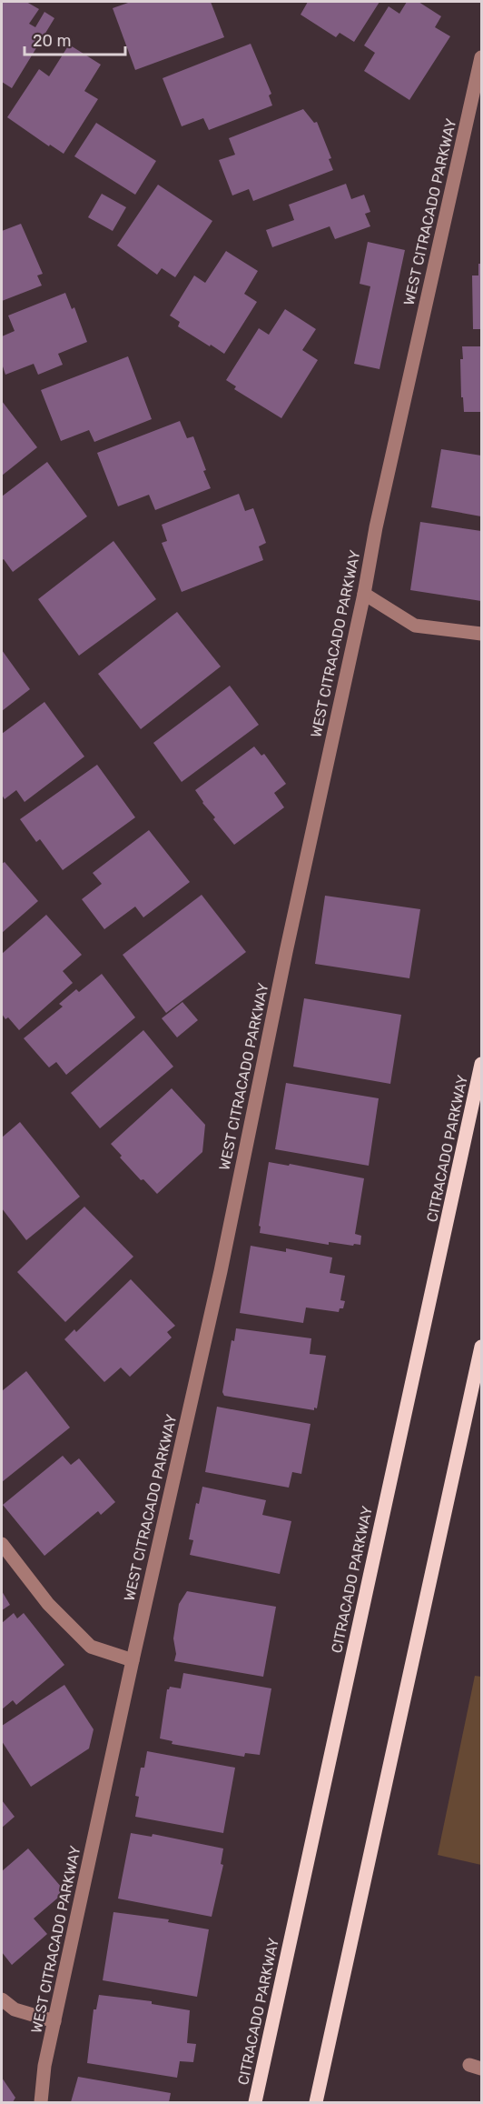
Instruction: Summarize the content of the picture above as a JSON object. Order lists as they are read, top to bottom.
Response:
{
  "streets": {
    "main road": ["CITRACADO PARKWAY"],
    "street": ["WEST CITRACADO PARKWAY"]
  },
  "scale_bar": "20 m"
}
